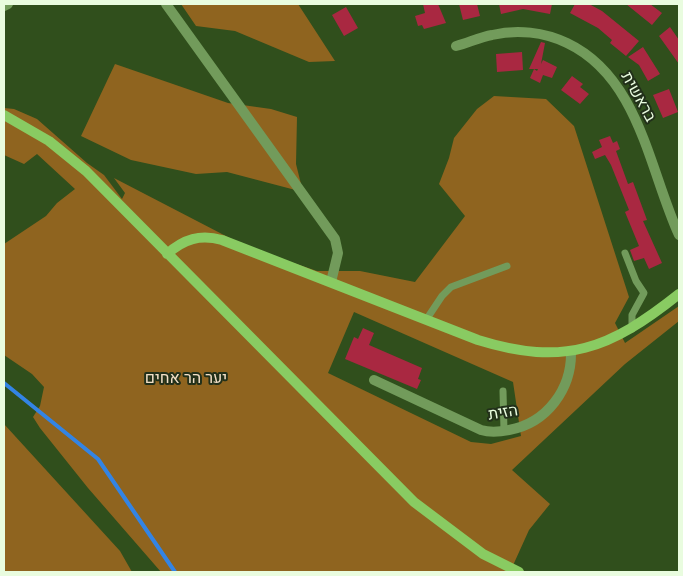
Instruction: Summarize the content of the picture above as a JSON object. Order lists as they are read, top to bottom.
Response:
{
  "streets": {
    "street": ["בראשית", "הזית"]
  },
  "parks": ["יער הר אחים"]
}
